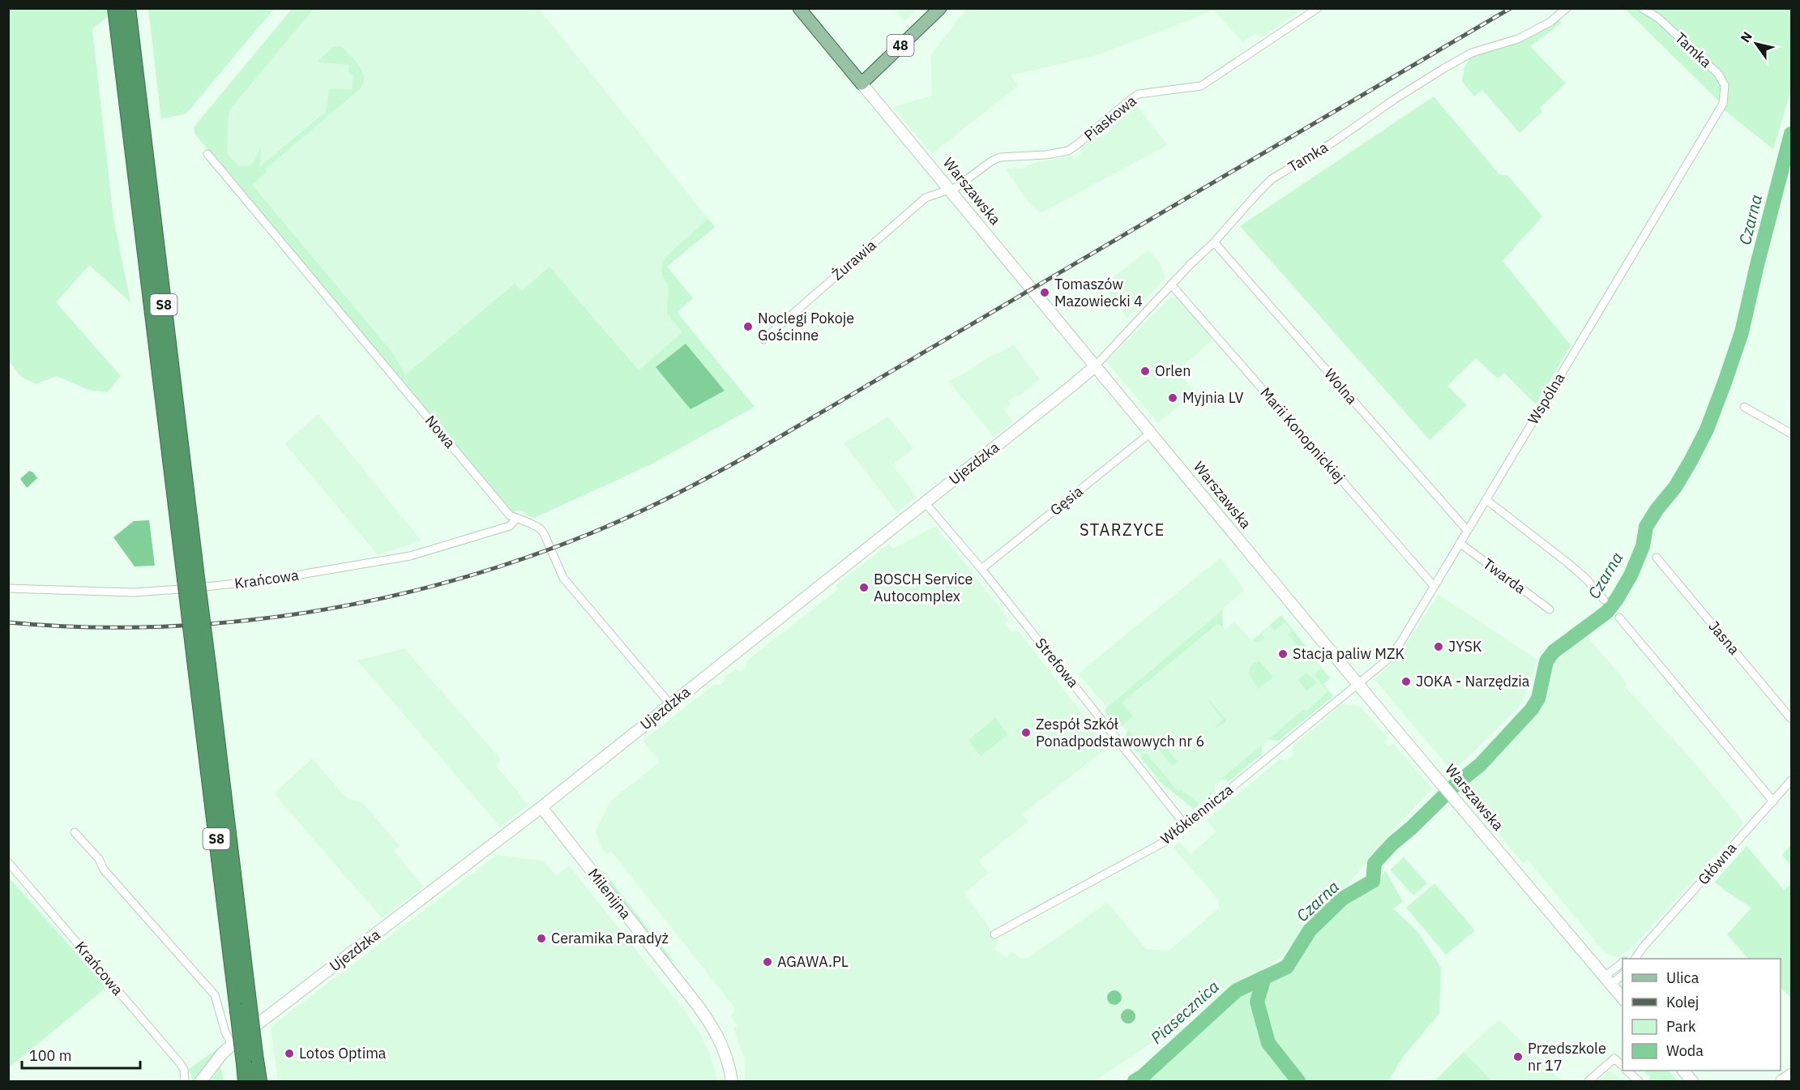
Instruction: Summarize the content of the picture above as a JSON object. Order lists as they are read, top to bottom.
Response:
{
  "streets": {
    "highway": ["S8"],
    "main road": [
      "48",
      "Warszawska",
      "Ujezdzka",
      "Milenijna"
    ],
    "street": [
      "Tamka",
      "Piaskowa",
      "Żurawia",
      "Wolna",
      "Wspólna",
      "Nowa",
      "Marii Konopnickiej",
      "Gęsia",
      "Twarda",
      "Krańcowa",
      "Jasna",
      "Strefowa",
      "Włókiennicza",
      "Główna"
    ]
  },
  "crossings": [
    ["48", "Warszawska"],
    ["Tamka", "Warszawska"],
    ["Tamka", "Wolna"],
    ["Tamka", "Wspólna"],
    ["Tamka", "Marii Konopnickiej"],
    ["Tamka", "Ujezdzka"],
    ["Piaskowa", "Warszawska"],
    ["Piaskowa", "Żurawia"],
    ["Warszawska", "Żurawia"],
    ["Warszawska", "Wspólna"],
    ["Warszawska", "Ujezdzka"],
    ["Warszawska", "Gęsia"],
    ["Warszawska", "Włókiennicza"],
    ["Warszawska", "Główna"],
    ["Wolna", "Wspólna"],
    ["Wspólna", "Marii Konopnickiej"],
    ["Wspólna", "Twarda"],
    ["Wspólna", "Włókiennicza"],
    ["Nowa", "Ujezdzka"],
    ["Nowa", "Krańcowa"],
    ["Ujezdzka", "Strefowa"],
    ["Ujezdzka", "Milenijna"],
    ["Gęsia", "Strefowa"],
    ["Strefowa", "Włókiennicza"]
  ],
  "districts": ["STARZYCE"],
  "water": ["Czarna", "Piasecznica"],
  "places": [
    "Tomaszów Mazowiecki 4",
    "Noclegi Pokoje Gościnne",
    "Orlen",
    "Myjnia LV",
    "BOSCH Service Autocomplex",
    "JYSK",
    "Stacja paliw MZK",
    "JOKA - Narzędzia",
    "Zespół Szkół Ponadpodstawowych nr 6",
    "Ceramika Paradyż",
    "AGAWA.PL",
    "Lotos Optima",
    "Przedszkole nr 17"
  ],
  "legend": [
    "Ulica",
    "Kolej",
    "Park",
    "Woda"
  ],
  "scale_bar": "100 m",
  "north": "top left"
}
